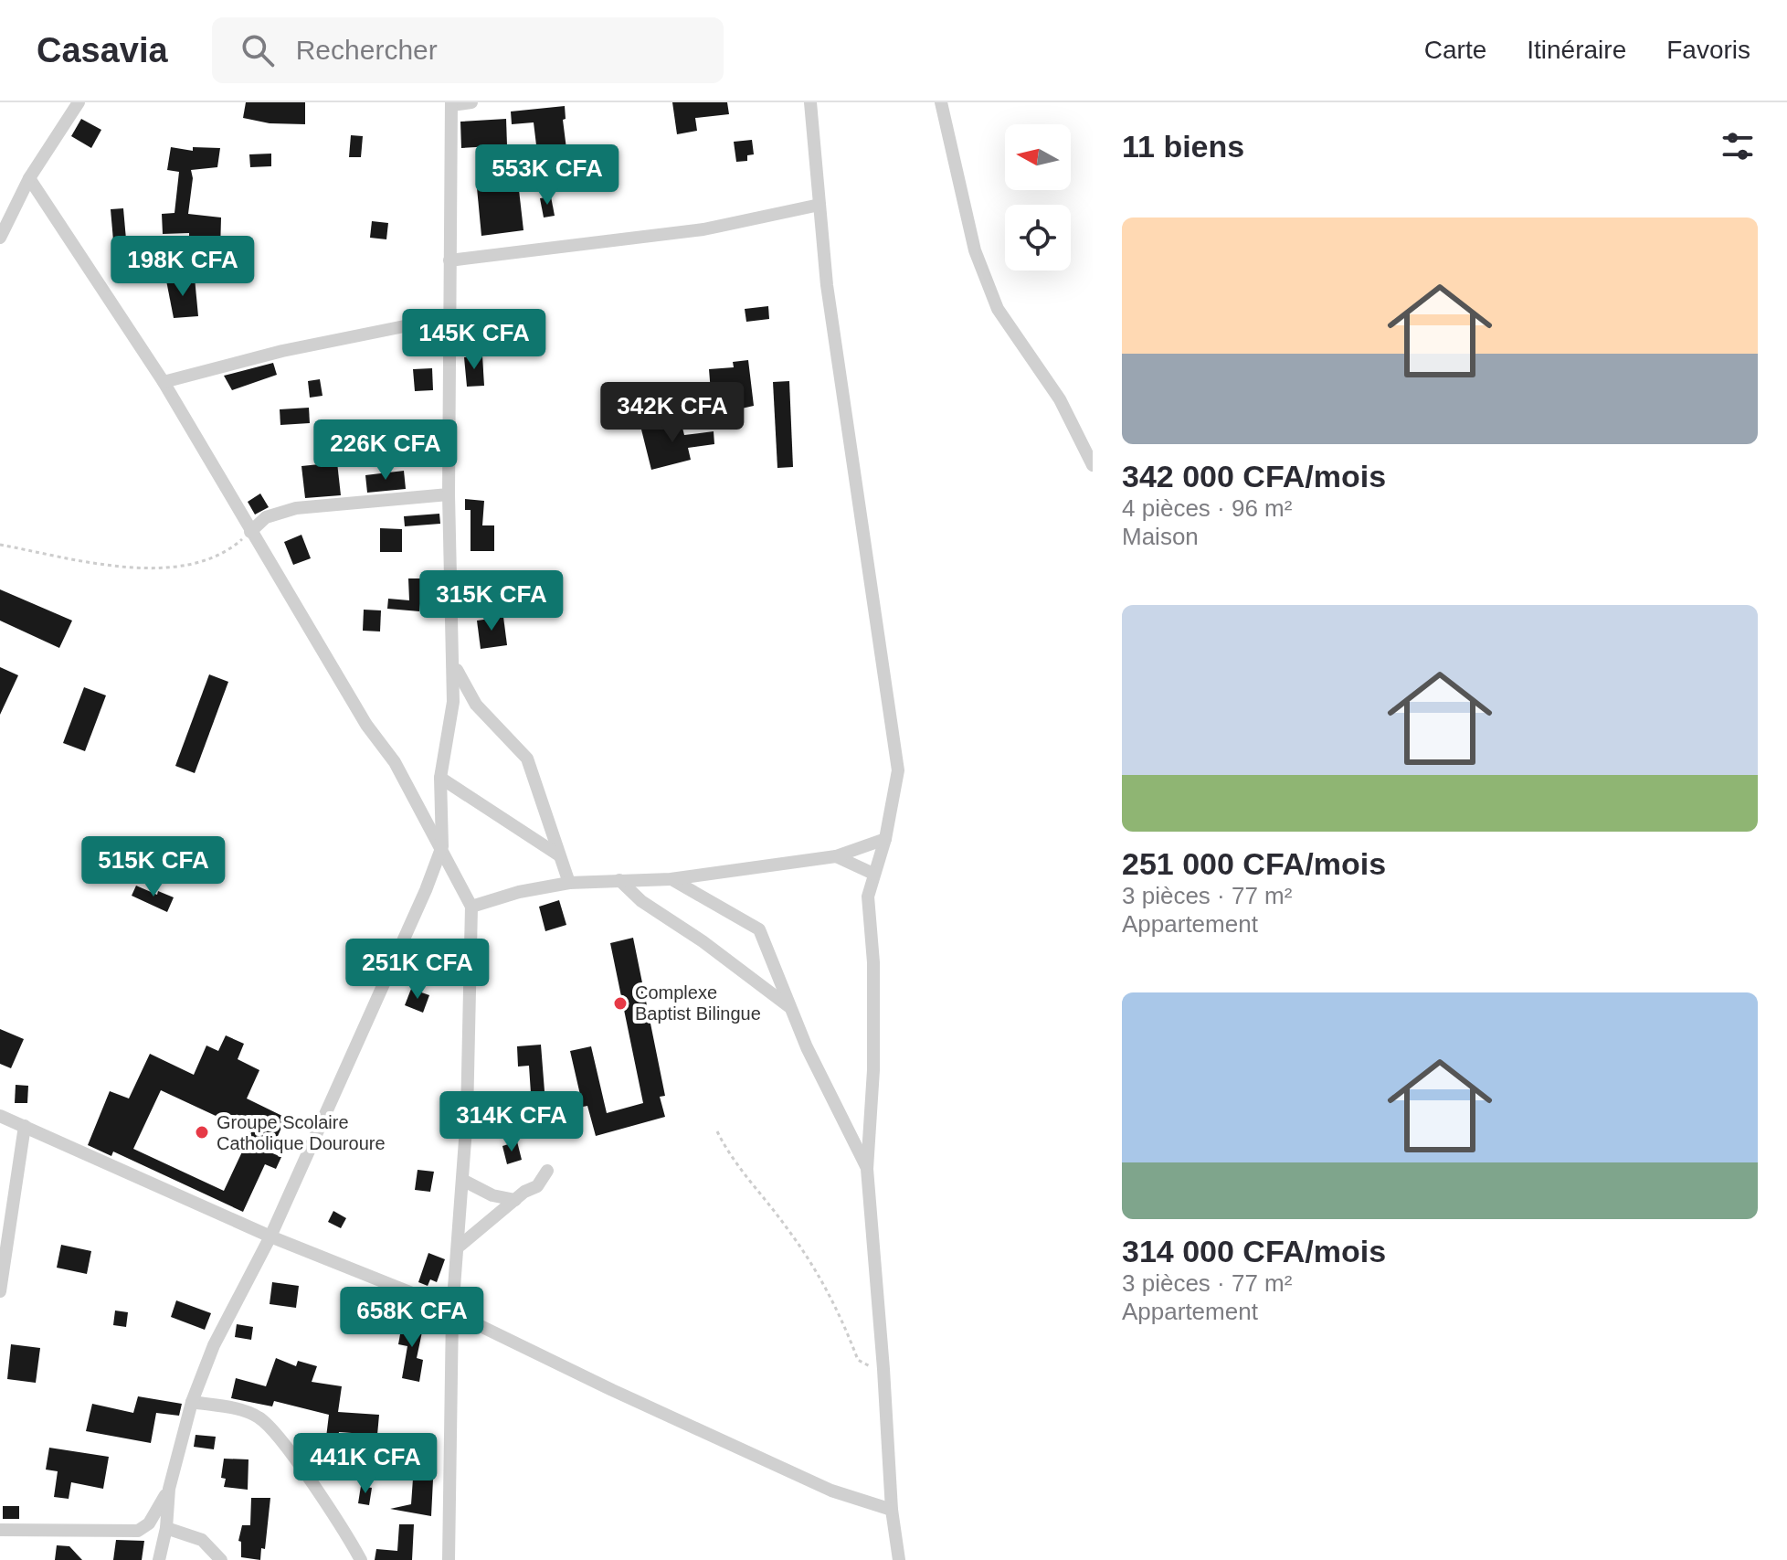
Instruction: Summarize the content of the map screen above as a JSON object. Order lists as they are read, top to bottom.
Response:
{
  "places": ["Complexe Baptist Bilingue", "Groupe Scolaire Catholique Douroure"],
  "north": "left",
  "page": {
    "header": "Casavia",
    "search": "Rechercher",
    "nav": ["Carte", "Itinéraire", "Favoris"],
    "heading": "11 biens",
    "price": [
      "553K CFA",
      "198K CFA",
      "145K CFA",
      "342K CFA",
      "226K CFA",
      "315K CFA",
      "515K CFA",
      "251K CFA",
      "314K CFA",
      "658K CFA",
      "441K CFA"
    ],
    "list": [
      {
        "name": "342 000 CFA/mois",
        "note": "4 pièces · 96 m² · Maison"
      },
      {
        "name": "251 000 CFA/mois",
        "note": "3 pièces · 77 m² · Appartement"
      },
      {
        "name": "314 000 CFA/mois",
        "note": "3 pièces · 77 m² · Appartement"
      }
    ]
  }
}
